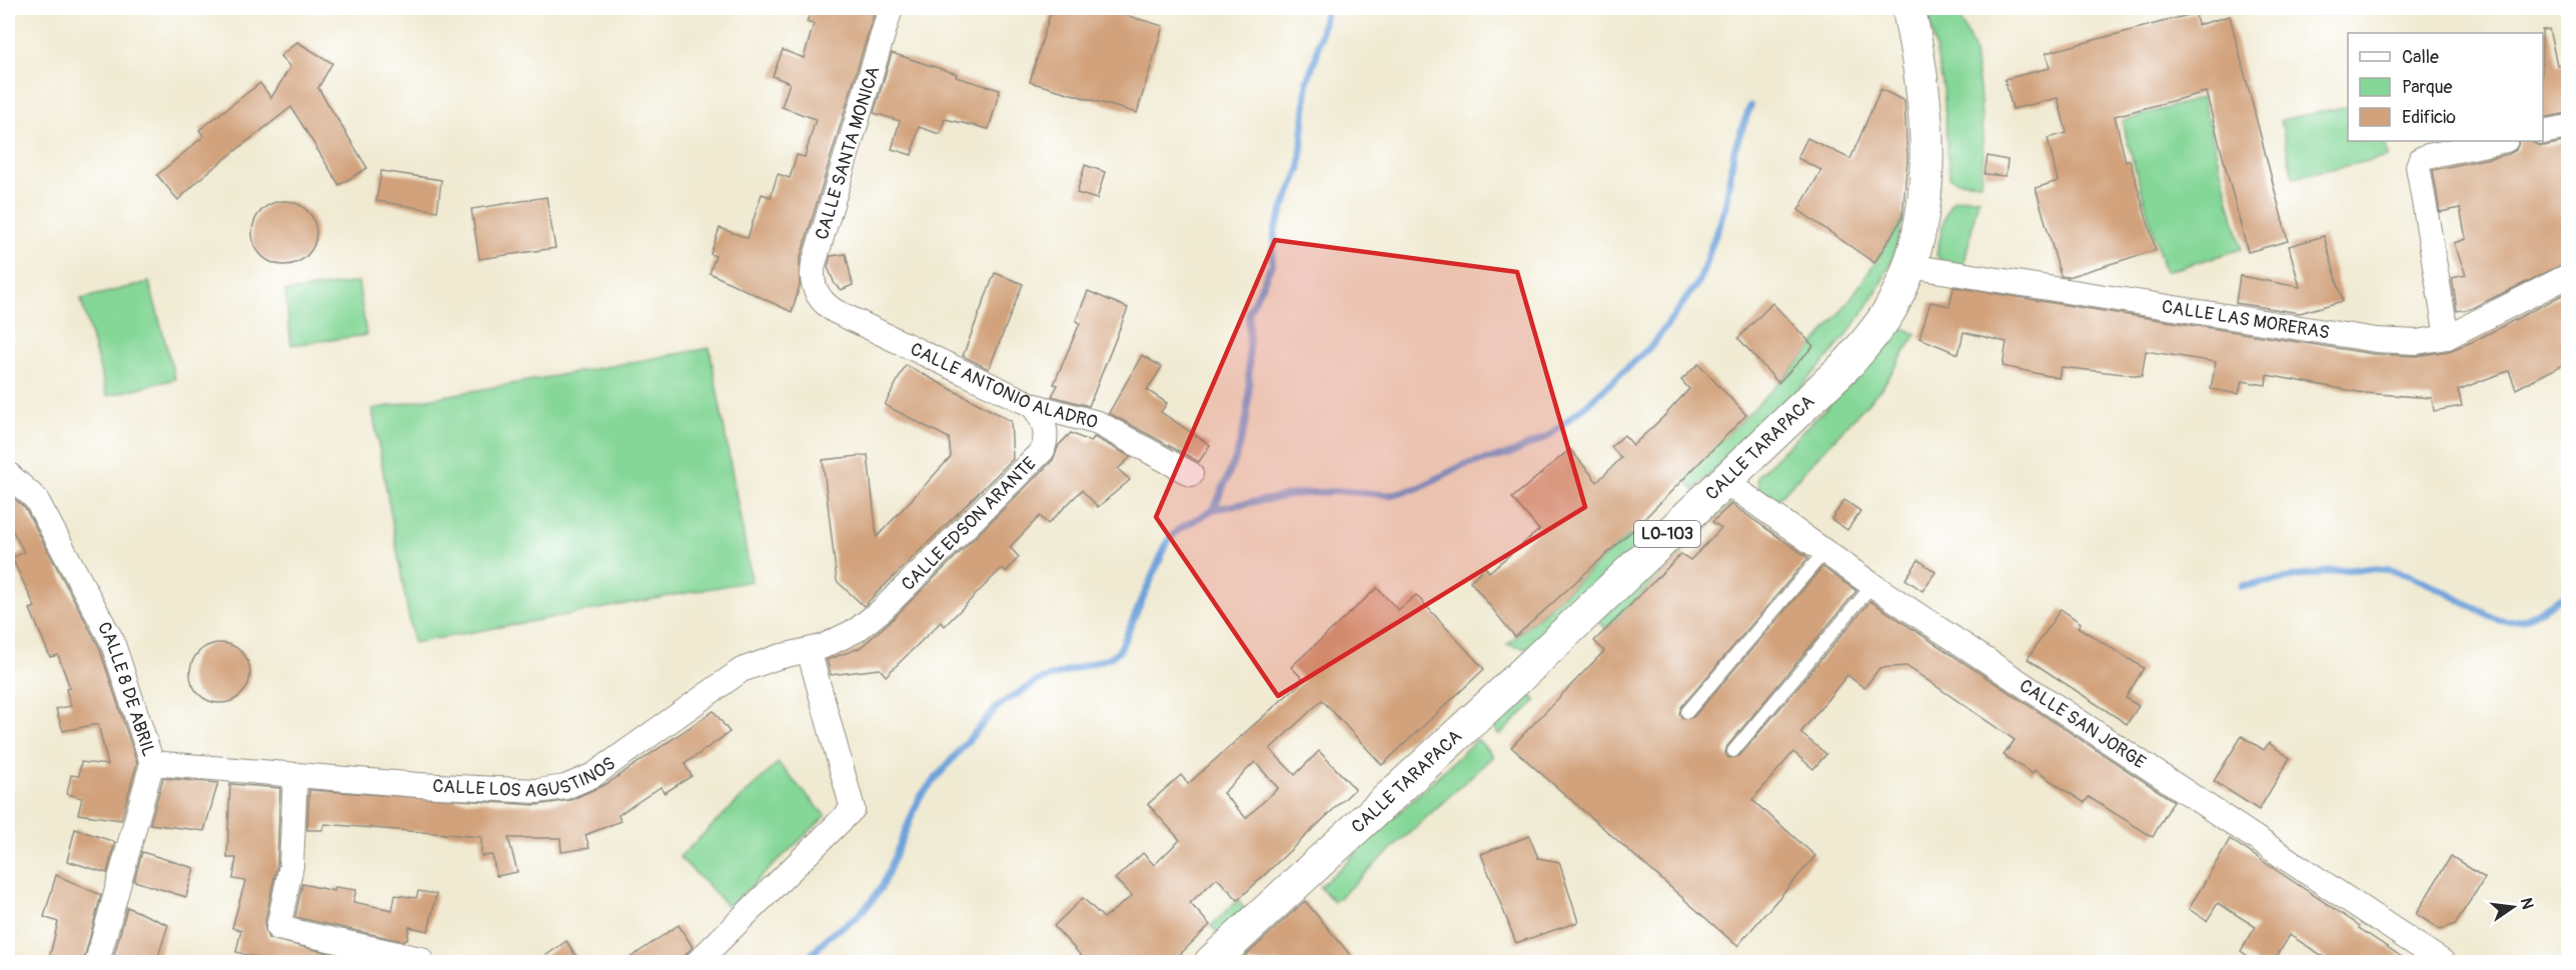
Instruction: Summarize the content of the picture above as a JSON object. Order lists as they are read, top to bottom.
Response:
{
  "streets": {
    "main road": ["CALLE TARAPACA", "LO-103"],
    "street": [
      "CALLE SANTA MONICA",
      "CALLE LAS MORERAS",
      "CALLE ANTONIO ALADRO",
      "CALLE EDSON ARANTE",
      "CALLE 8 DE ABRIL",
      "CALLE SAN JORGE",
      "CALLE LOS AGUSTINOS"
    ]
  },
  "crossings": [
    ["CALLE SANTA MONICA", "CALLE ANTONIO ALADRO"],
    ["CALLE LAS MORERAS", "CALLE TARAPACA"],
    ["CALLE ANTONIO ALADRO", "CALLE EDSON ARANTE"],
    ["CALLE TARAPACA", "CALLE SAN JORGE"],
    ["CALLE EDSON ARANTE", "CALLE LOS AGUSTINOS"],
    ["CALLE 8 DE ABRIL", "CALLE LOS AGUSTINOS"]
  ],
  "legend": ["Calle", "Parque", "Edificio"],
  "north": "right"
}
